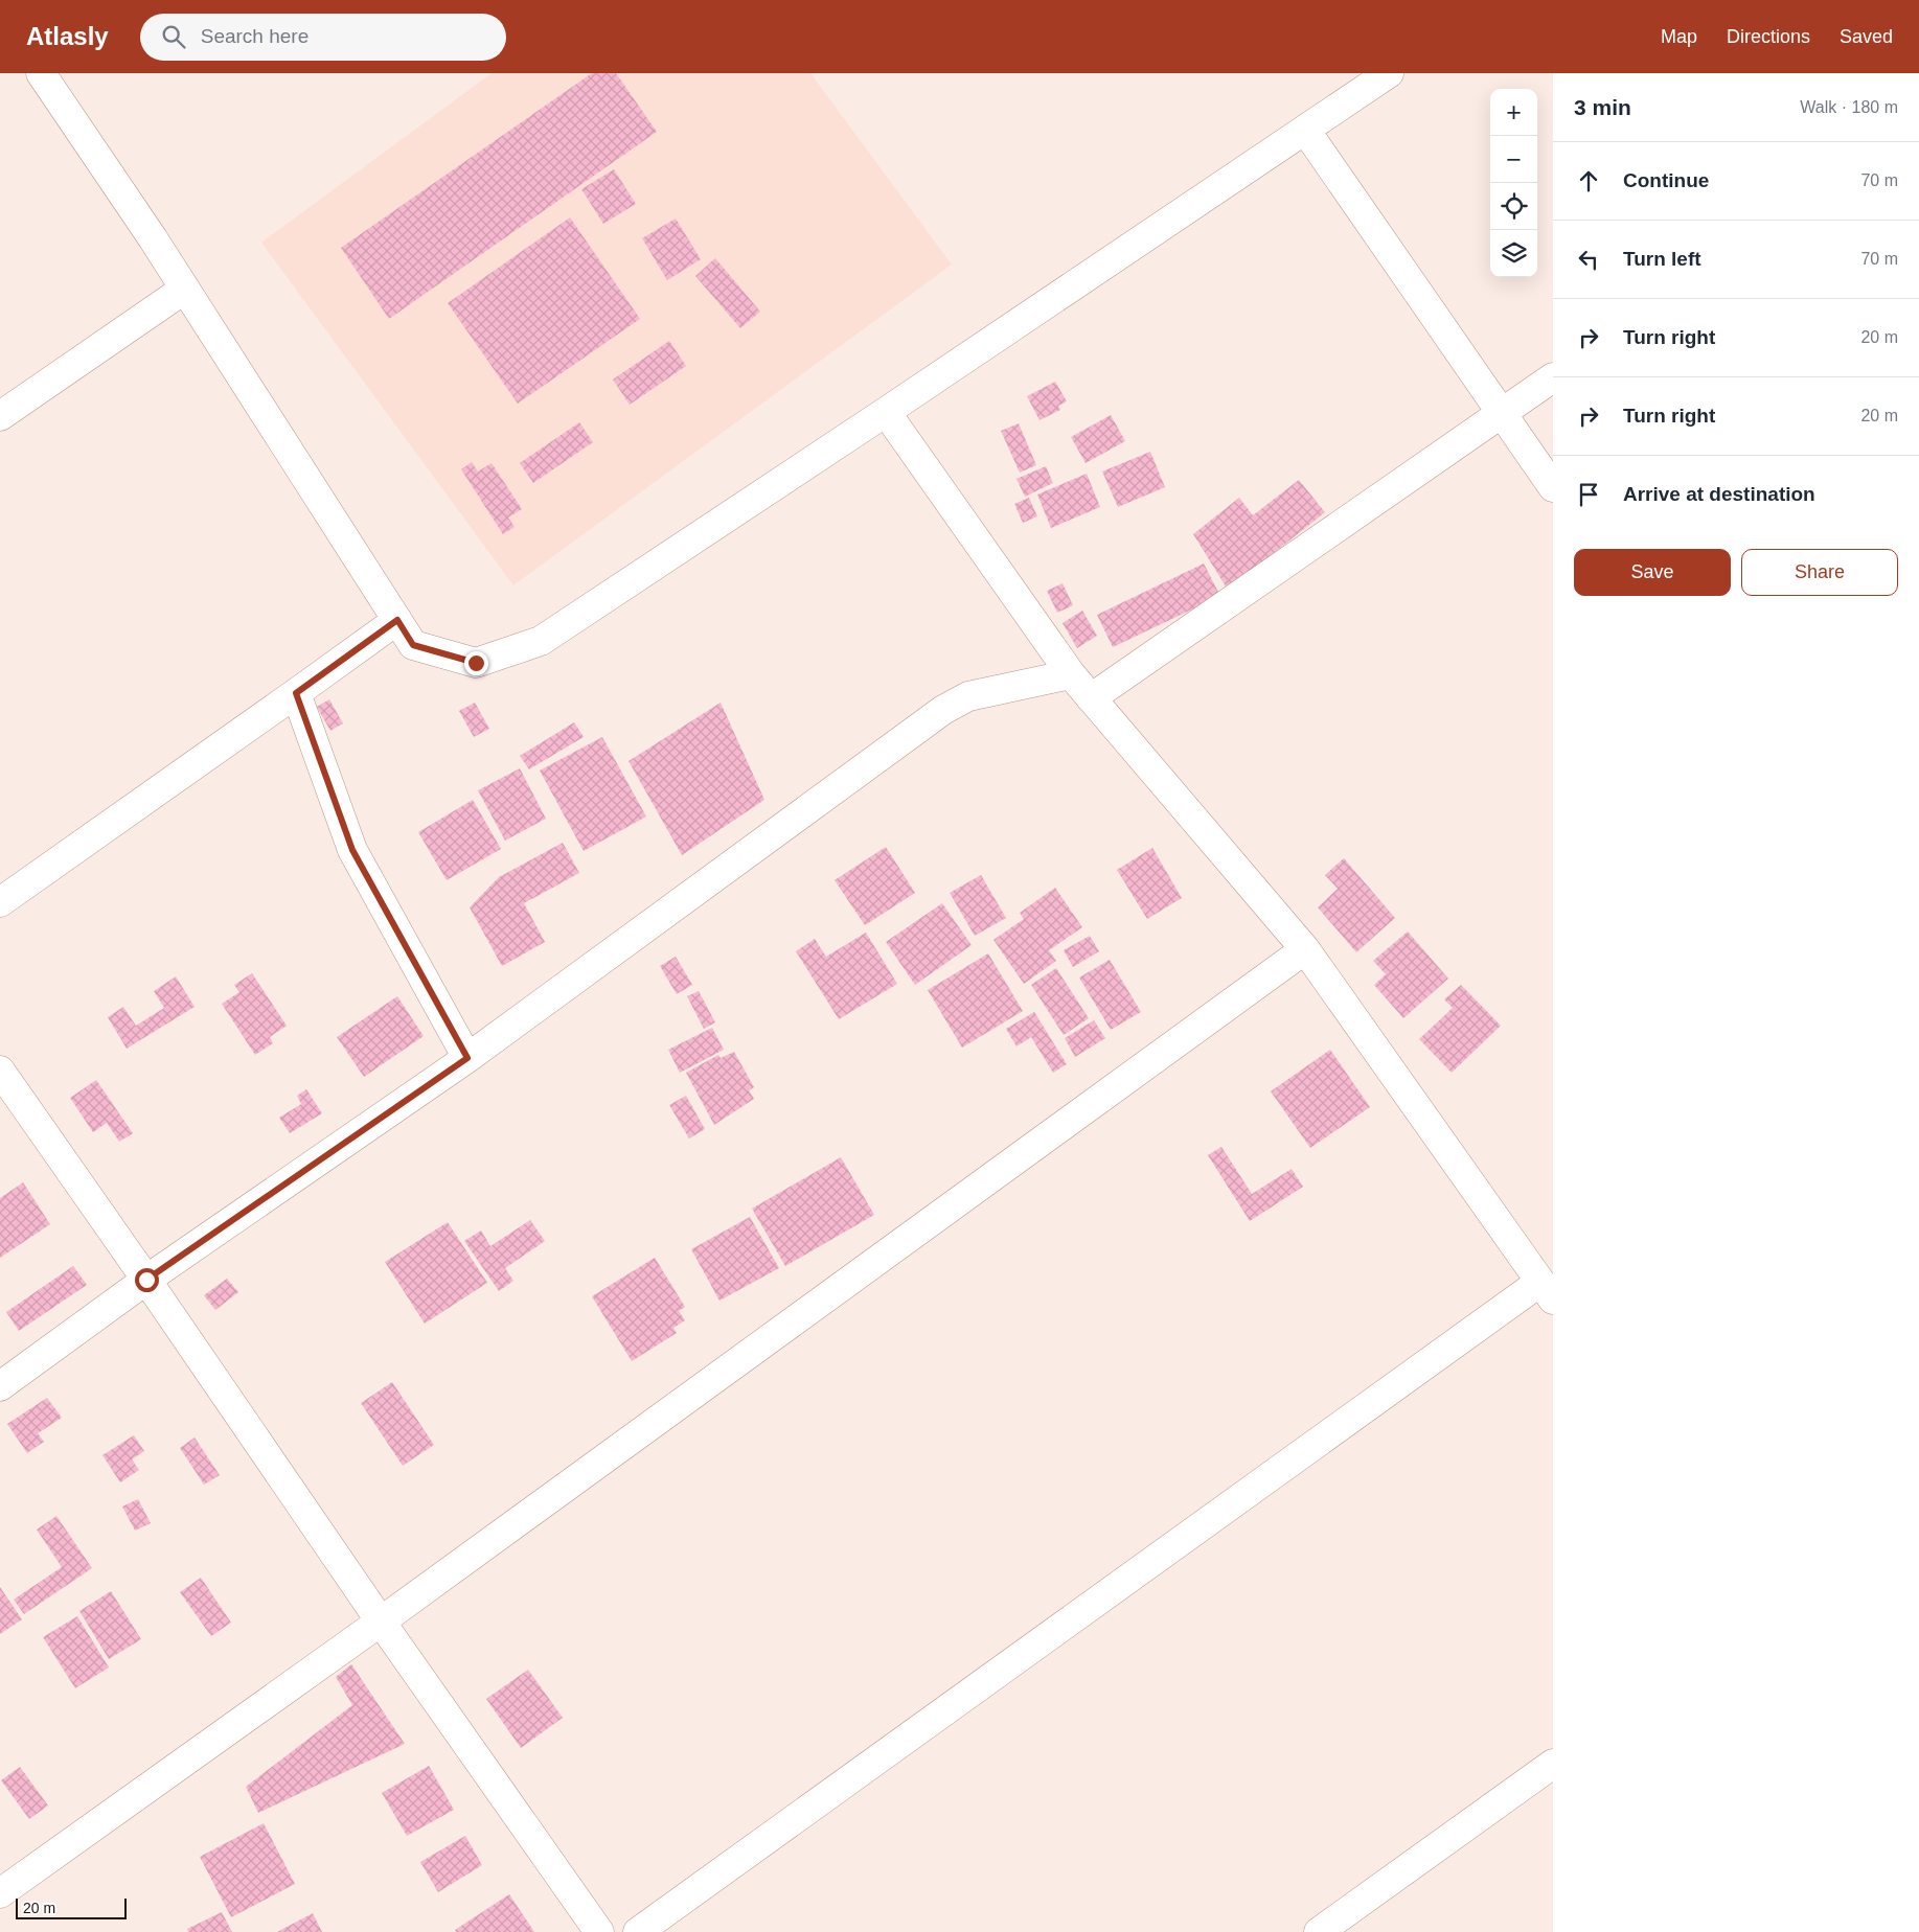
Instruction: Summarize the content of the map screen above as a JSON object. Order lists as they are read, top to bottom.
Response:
{
  "scale_bar": "20 m",
  "page": {
    "header": "Atlasly",
    "search": "Search here",
    "nav": ["Map", "Directions", "Saved"],
    "heading": ["3 min", "Walk · 180 m"],
    "map_buttons": ["+", "−"],
    "list": [
      ["Continue", "70 m"],
      ["Turn left", "70 m"],
      ["Turn right", "20 m"],
      ["Turn right", "20 m"],
      "Arrive at destination"
    ],
    "buttons": ["Save", "Share"],
    "scale": "20 m"
  }
}
